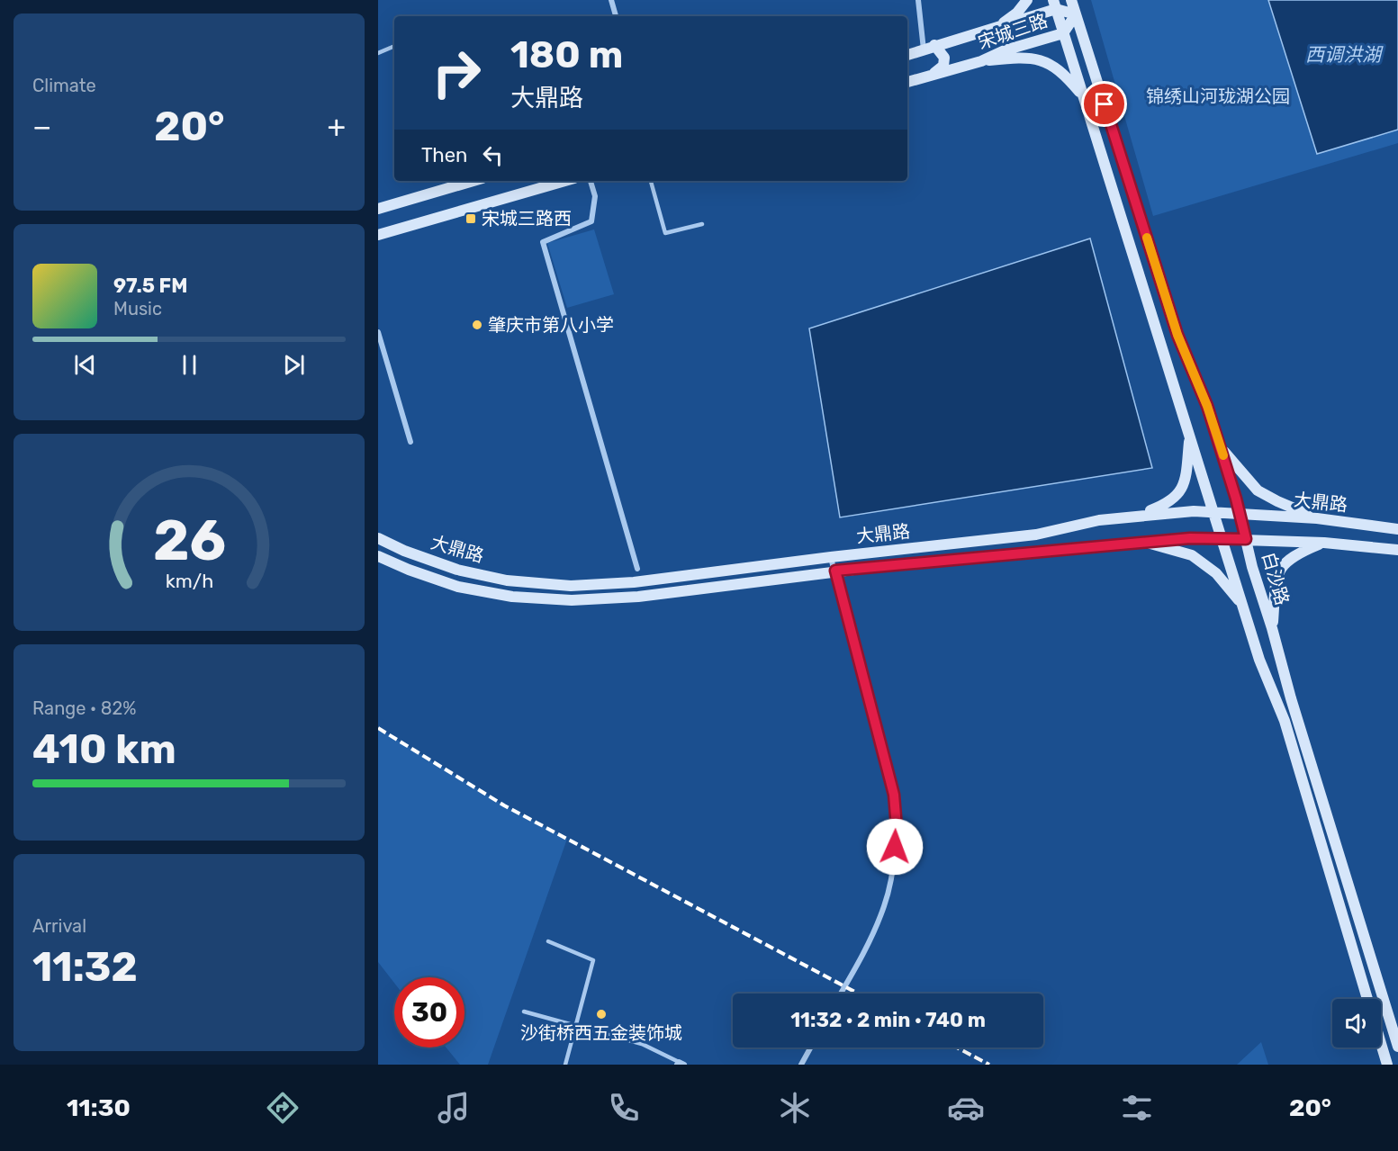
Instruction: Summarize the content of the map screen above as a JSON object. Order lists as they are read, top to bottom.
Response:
{
  "streets": {
    "main road": ["宋城三路", "大鼎路", "白沙路"]
  },
  "crossings": [
    ["宋城三路", "白沙路"],
    ["大鼎路", "白沙路"]
  ],
  "water": ["西调洪湖"],
  "parks": ["锦绣山河珑湖公园"],
  "places": {
    "transit": ["宋城三路西"],
    "other": ["肇庆市第八小学", "沙街桥西五金装饰城"]
  },
  "page": {
    "tile": [
      "Climate",
      ["Range · 82%", "410 km"],
      ["Arrival", "11:32"]
    ],
    "turn": ["180 m", "大鼎路"],
    "heat": ["−", "20°", "+"],
    "then": "Then",
    "song": ["97.5 FM", "Music"],
    "limit": "30",
    "trip": "11:32 · 2 min · 740 m",
    "tabs": ["11:30", "20°"],
    "gauge": ["26", "km/h"]
  }
}
